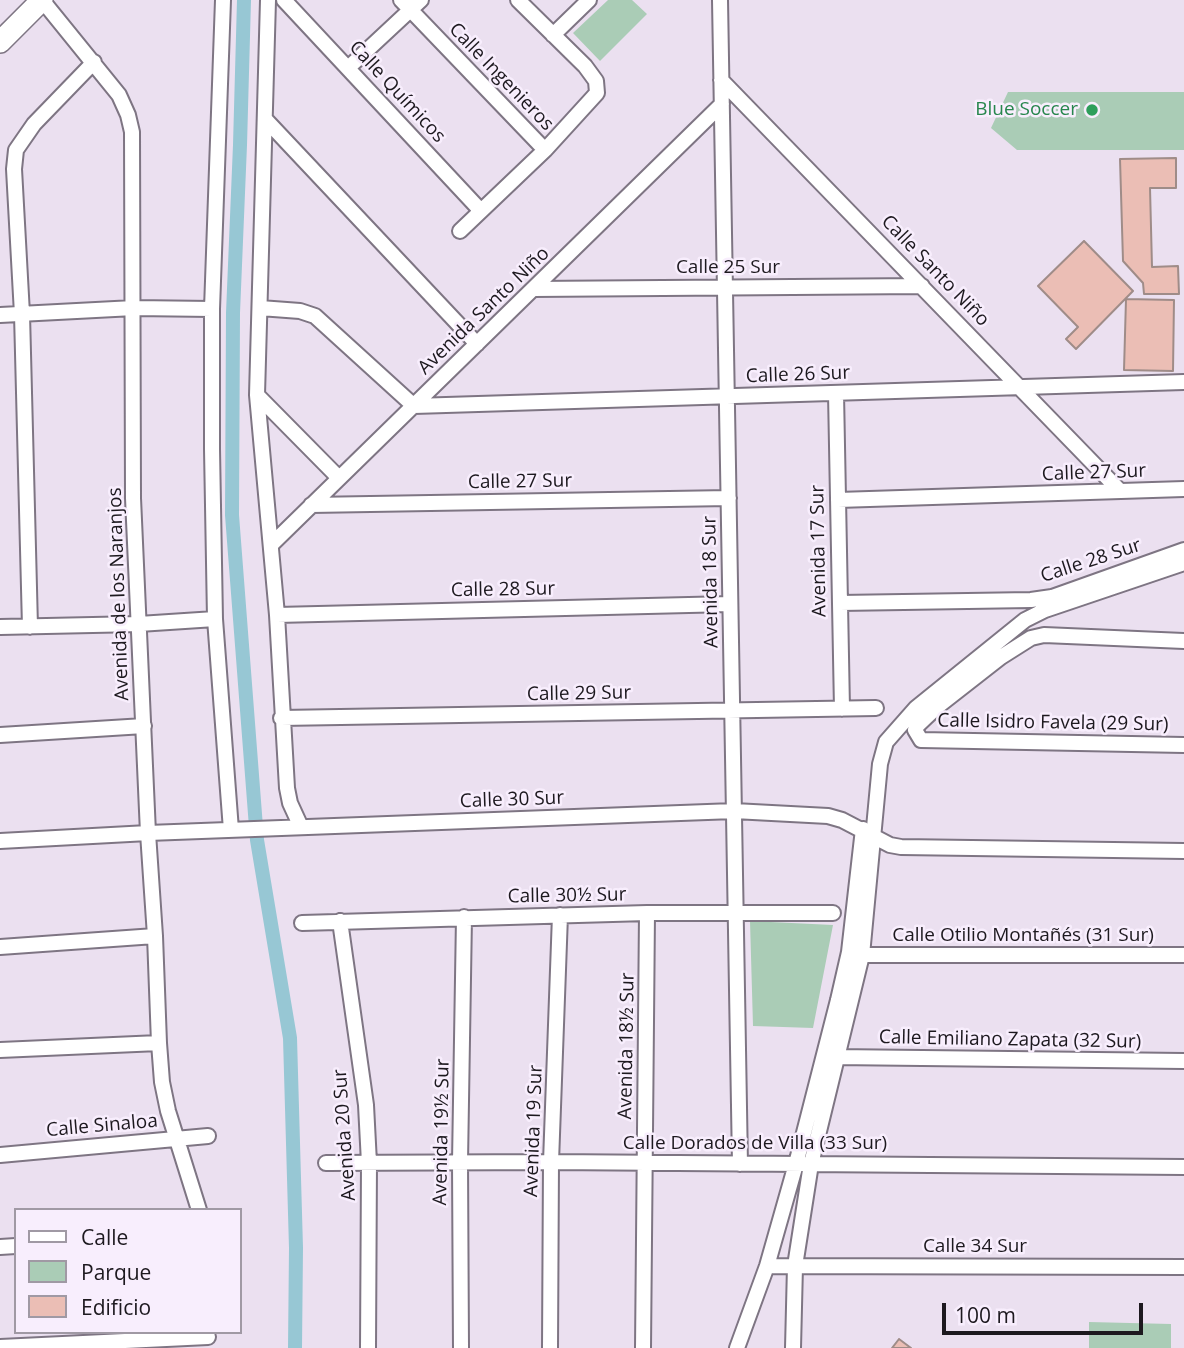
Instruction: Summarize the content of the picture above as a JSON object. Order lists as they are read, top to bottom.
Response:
{
  "streets": {
    "street": [
      "Calle Ingenieros",
      "Calle Químicos",
      "Calle 25 Sur",
      "Calle Santo Niño",
      "Avenida Santo Niño",
      "Calle 26 Sur",
      "Calle 27 Sur",
      "Avenida 17 Sur",
      "Calle 28 Sur",
      "Avenida 18 Sur",
      "Avenida de los Naranjos",
      "Calle 29 Sur",
      "Calle Isidro Favela (29 Sur)",
      "Calle 30 Sur",
      "Calle 30½ Sur",
      "Calle Otilio Montañés (31 Sur)",
      "Calle Emiliano Zapata (32 Sur)",
      "Avenida 18½ Sur",
      "Calle Sinaloa",
      "Avenida 19 Sur",
      "Avenida 19½ Sur",
      "Avenida 20 Sur",
      "Calle Dorados de Villa (33 Sur)",
      "Calle 34 Sur"
    ]
  },
  "crossings": [
    ["Calle 25 Sur", "Calle Santo Niño"],
    ["Calle 25 Sur", "Avenida Santo Niño"],
    ["Calle 25 Sur", "Avenida 18 Sur"],
    ["Calle Santo Niño", "Calle 26 Sur"],
    ["Calle Santo Niño", "Calle 27 Sur"],
    ["Calle Santo Niño", "Avenida 18 Sur"],
    ["Avenida Santo Niño", "Calle 26 Sur"],
    ["Avenida Santo Niño", "Calle 27 Sur"],
    ["Avenida Santo Niño", "Avenida 18 Sur"],
    ["Calle 26 Sur", "Avenida 17 Sur"],
    ["Calle 26 Sur", "Avenida 18 Sur"],
    ["Calle 27 Sur", "Avenida 17 Sur"],
    ["Calle 27 Sur", "Avenida 18 Sur"],
    ["Avenida 17 Sur", "Calle 28 Sur"],
    ["Avenida 17 Sur", "Calle 29 Sur"],
    ["Calle 28 Sur", "Avenida 18 Sur"],
    ["Avenida 18 Sur", "Calle 29 Sur"],
    ["Avenida 18 Sur", "Calle 30 Sur"],
    ["Avenida 18 Sur", "Calle 30½ Sur"],
    ["Avenida 18 Sur", "Calle Dorados de Villa (33 Sur)"],
    ["Avenida de los Naranjos", "Calle 30 Sur"],
    ["Avenida de los Naranjos", "Calle Sinaloa"],
    ["Calle 30½ Sur", "Avenida 18½ Sur"],
    ["Calle 30½ Sur", "Avenida 19 Sur"],
    ["Calle 30½ Sur", "Avenida 19½ Sur"],
    ["Calle 30½ Sur", "Avenida 20 Sur"],
    ["Avenida 18½ Sur", "Calle Dorados de Villa (33 Sur)"],
    ["Avenida 19 Sur", "Calle Dorados de Villa (33 Sur)"],
    ["Avenida 19½ Sur", "Calle Dorados de Villa (33 Sur)"],
    ["Avenida 20 Sur", "Calle Dorados de Villa (33 Sur)"]
  ],
  "places": ["Blue Soccer"],
  "legend": ["Calle", "Parque", "Edificio"],
  "scale_bar": "100 m"
}
